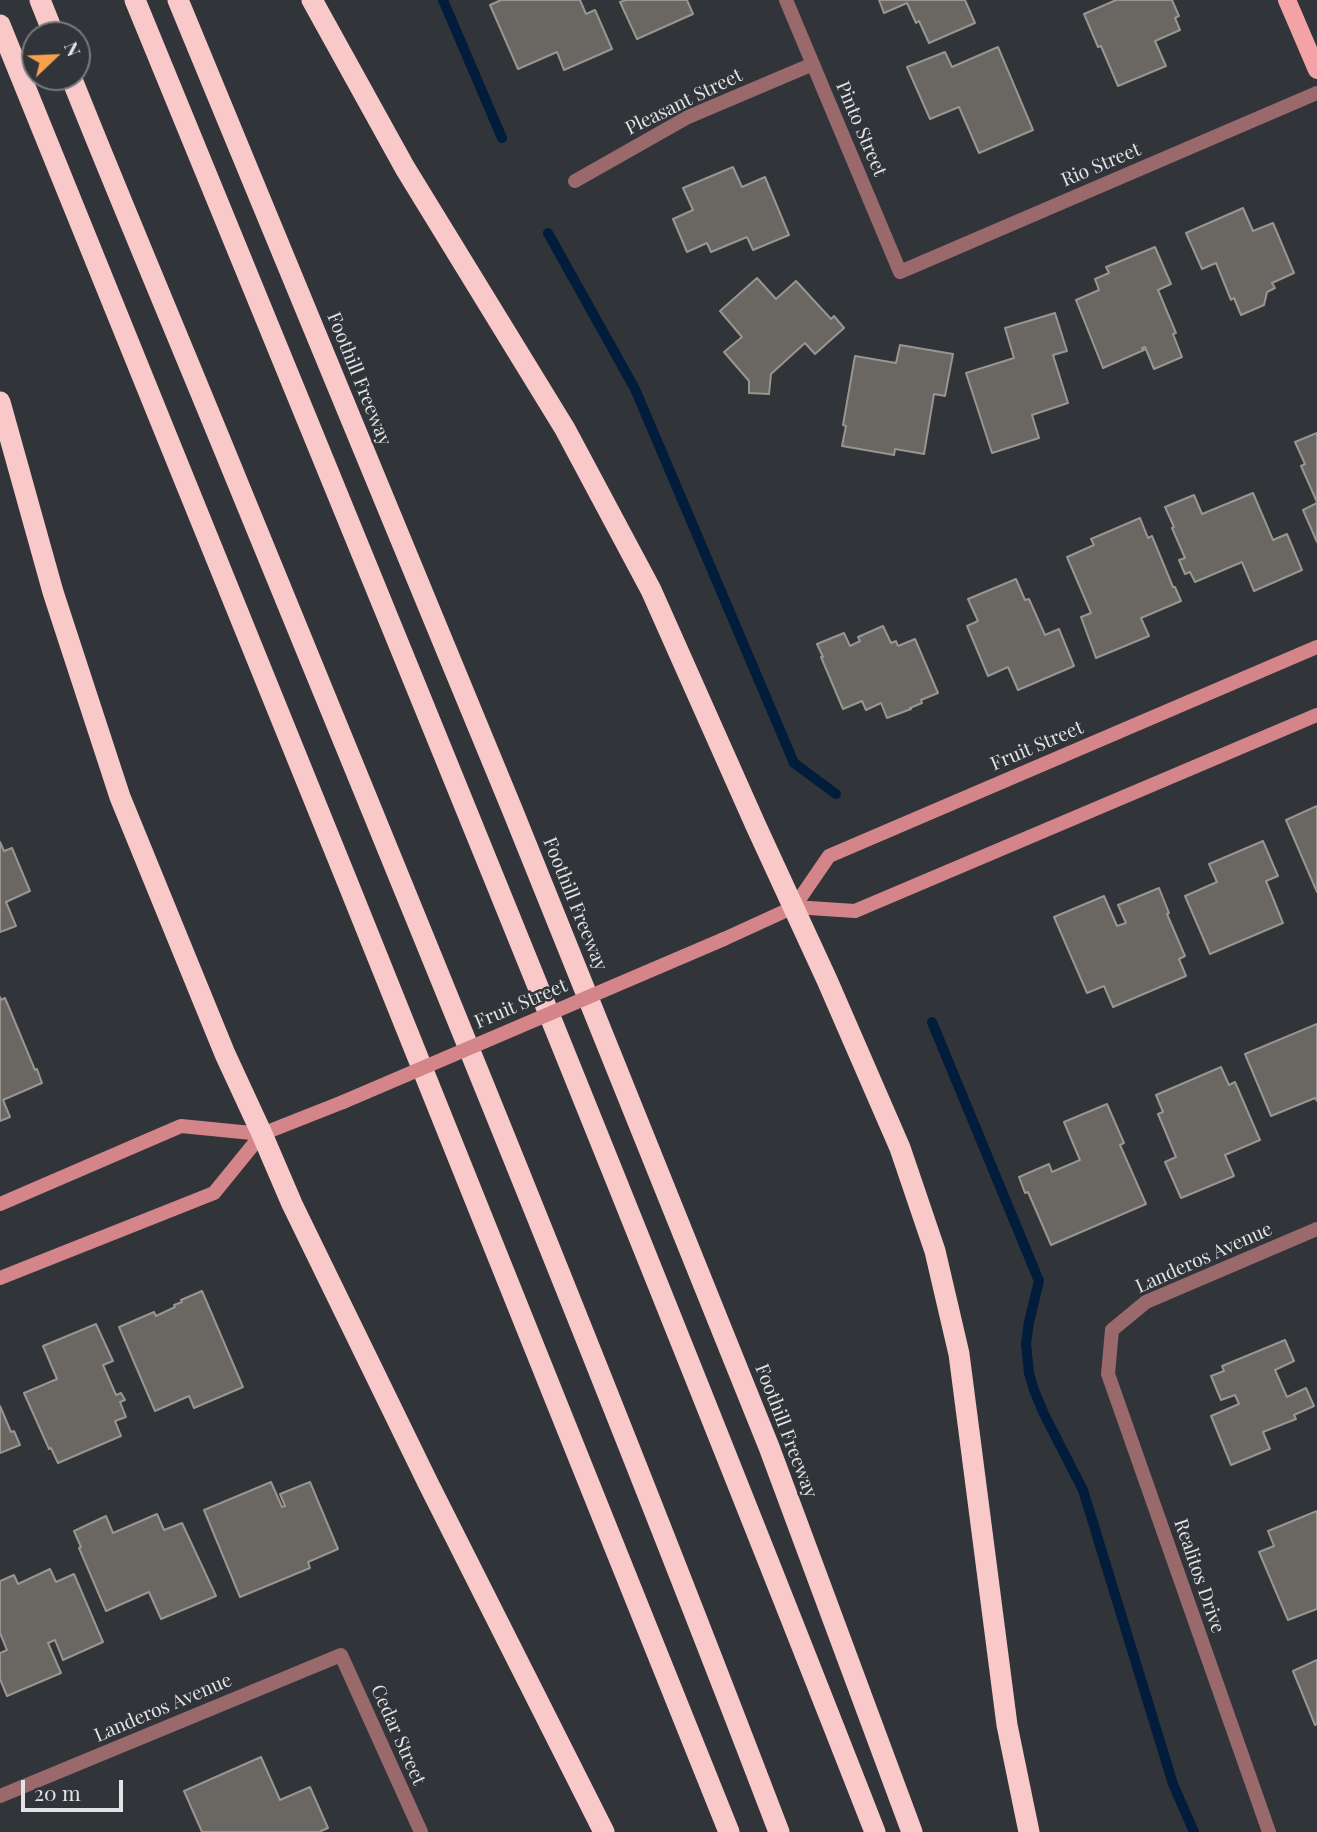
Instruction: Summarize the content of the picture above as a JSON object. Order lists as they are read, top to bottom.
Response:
{
  "streets": {
    "highway": ["Foothill Freeway"],
    "main road": ["Fruit Street"],
    "street": [
      "Pleasant Street",
      "Pinto Street",
      "Rio Street",
      "Landeros Avenue",
      "Realitos Drive",
      "Cedar Street"
    ]
  },
  "crossings": [
    ["Pleasant Street", "Pinto Street"],
    ["Pinto Street", "Rio Street"],
    ["Landeros Avenue", "Realitos Drive"],
    ["Landeros Avenue", "Cedar Street"]
  ],
  "scale_bar": "20 m",
  "north": "top right"
}
